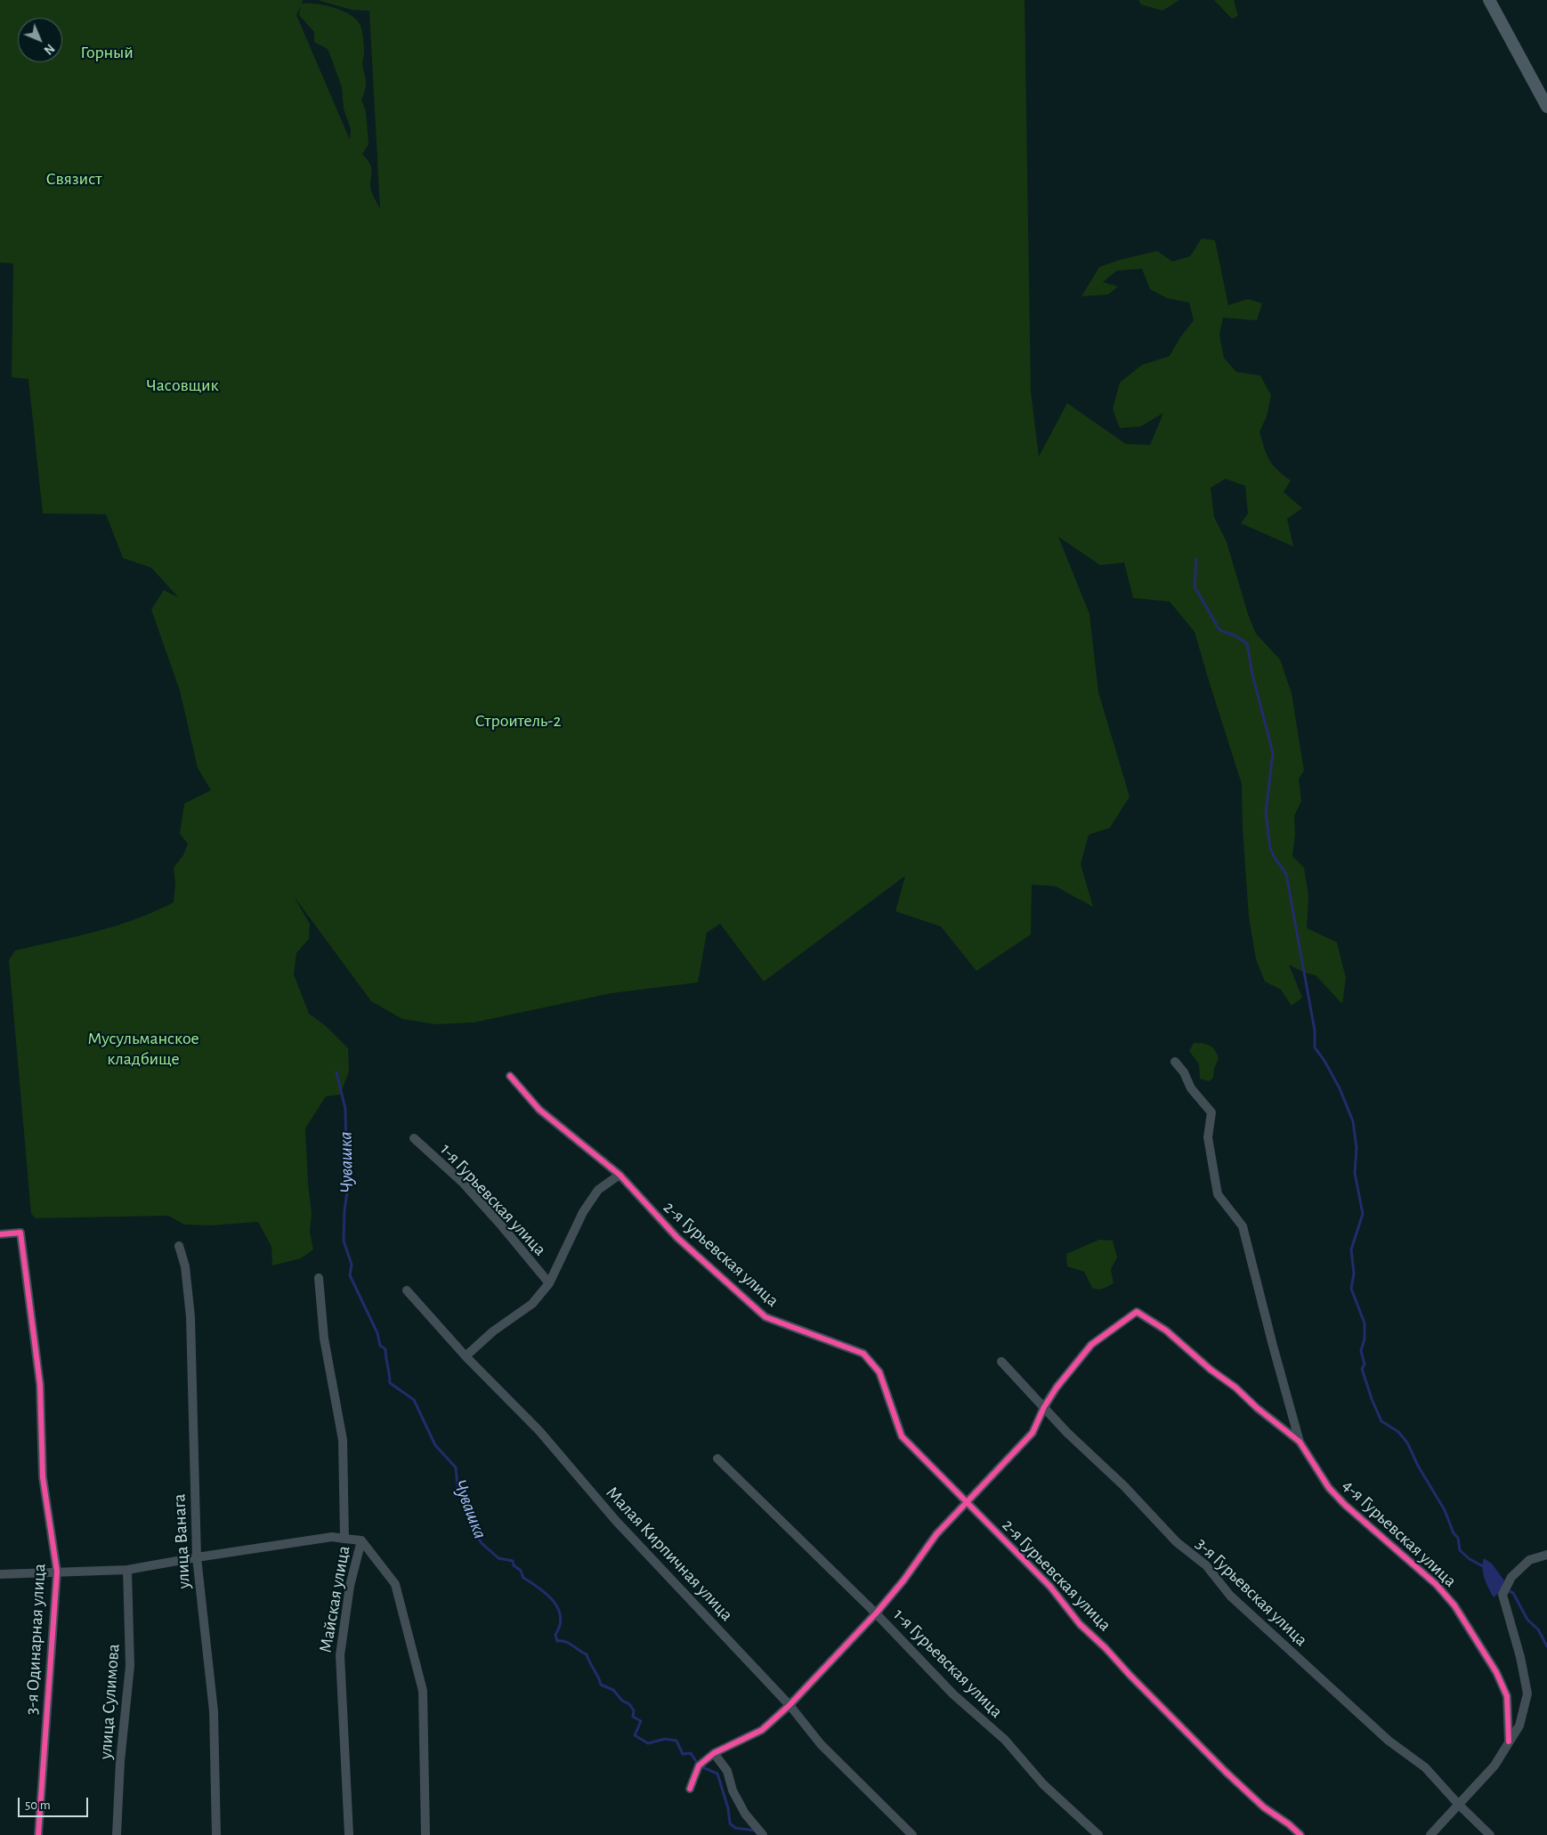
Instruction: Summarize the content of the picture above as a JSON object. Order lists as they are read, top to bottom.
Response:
{
  "streets": {
    "street": [
      "1-я Гурьевская улица",
      "2-я Гурьевская улица",
      "4-я Гурьевская улица",
      "улица Ванага",
      "Малая Кирпичная улица",
      "3-я Гурьевская улица",
      "Майская улица",
      "3-я Одинарная улица",
      "улица Сулимова"
    ]
  },
  "crossings": [
    ["4-я Гурьевская улица", "3-я Гурьевская улица"]
  ],
  "water": ["Чувашка"],
  "parks": [
    "Горный",
    "Связист",
    "Часовщик",
    "Строитель-2",
    "Мусульманское кладбище"
  ],
  "scale_bar": "50 m",
  "north": "bottom right"
}
